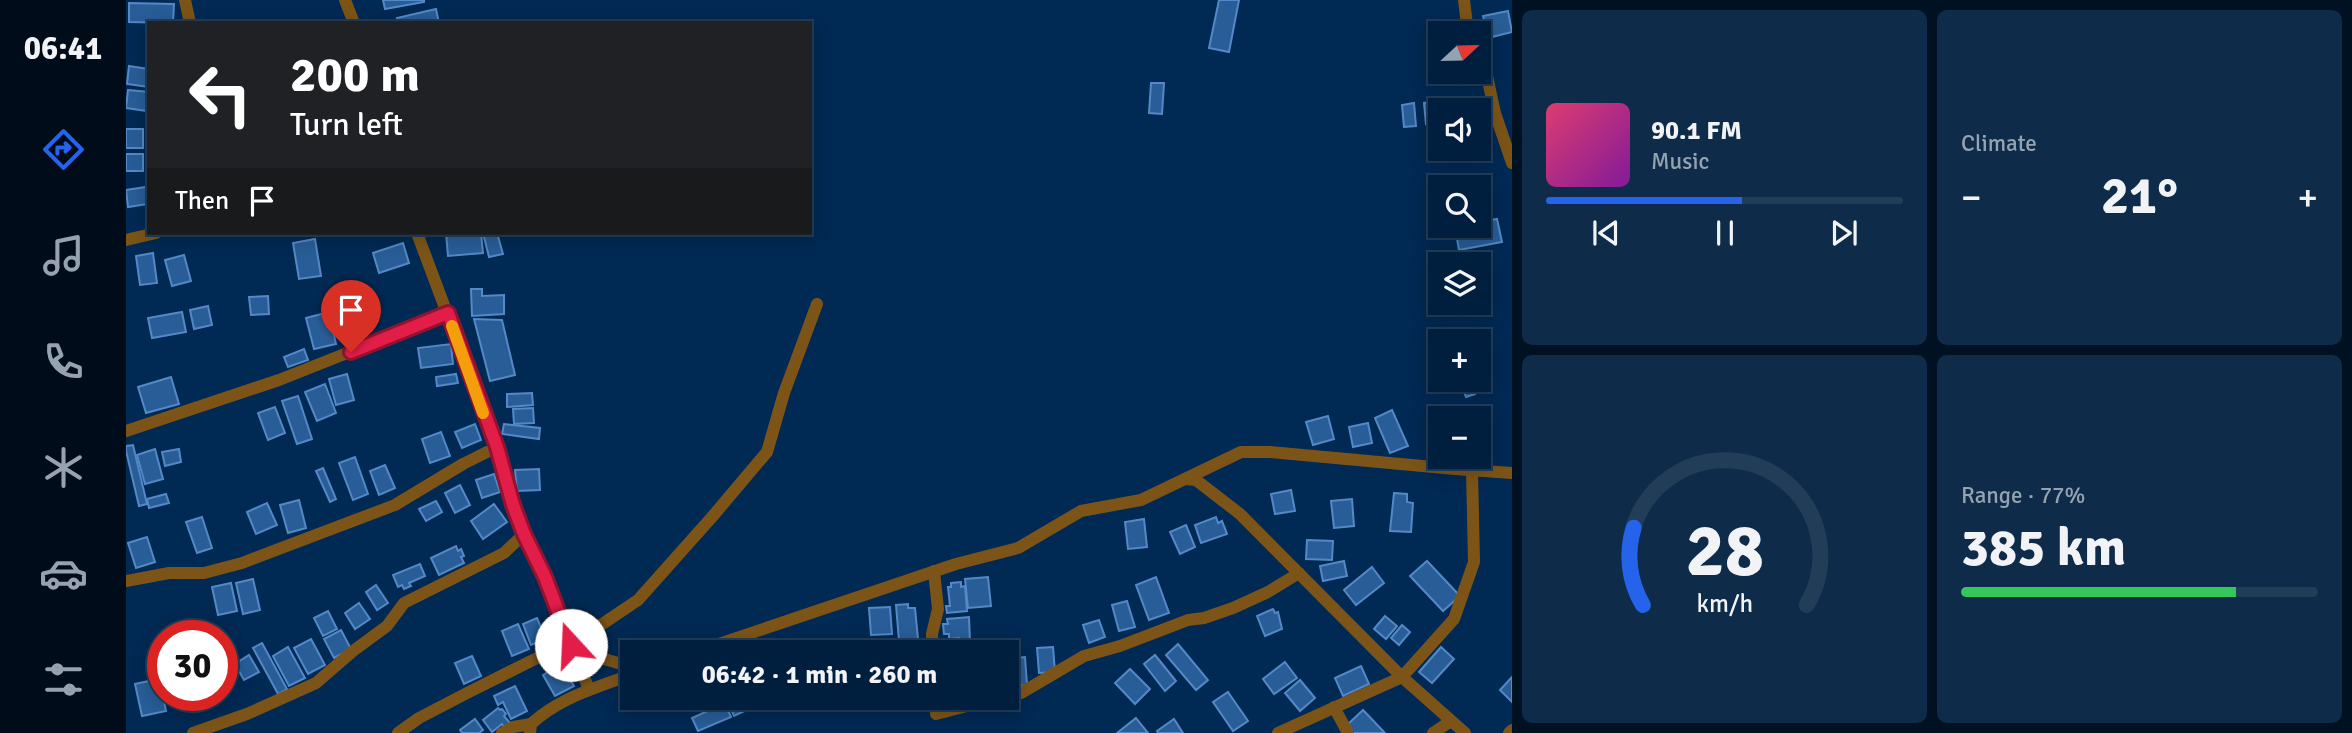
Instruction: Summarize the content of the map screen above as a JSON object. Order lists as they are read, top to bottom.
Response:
{
  "north": "right",
  "page": {
    "tabs": "06:41",
    "tile": [
      "Climate",
      ["Range · 77%", "385 km"]
    ],
    "map_buttons": ["+", "−"],
    "turn": ["200 m", "Turn left"],
    "song": ["90.1 FM", "Music"],
    "then": "Then",
    "heat": ["−", "21°", "+"],
    "limit": "30",
    "trip": "06:42 · 1 min · 260 m",
    "gauge": ["28", "km/h"]
  }
}
